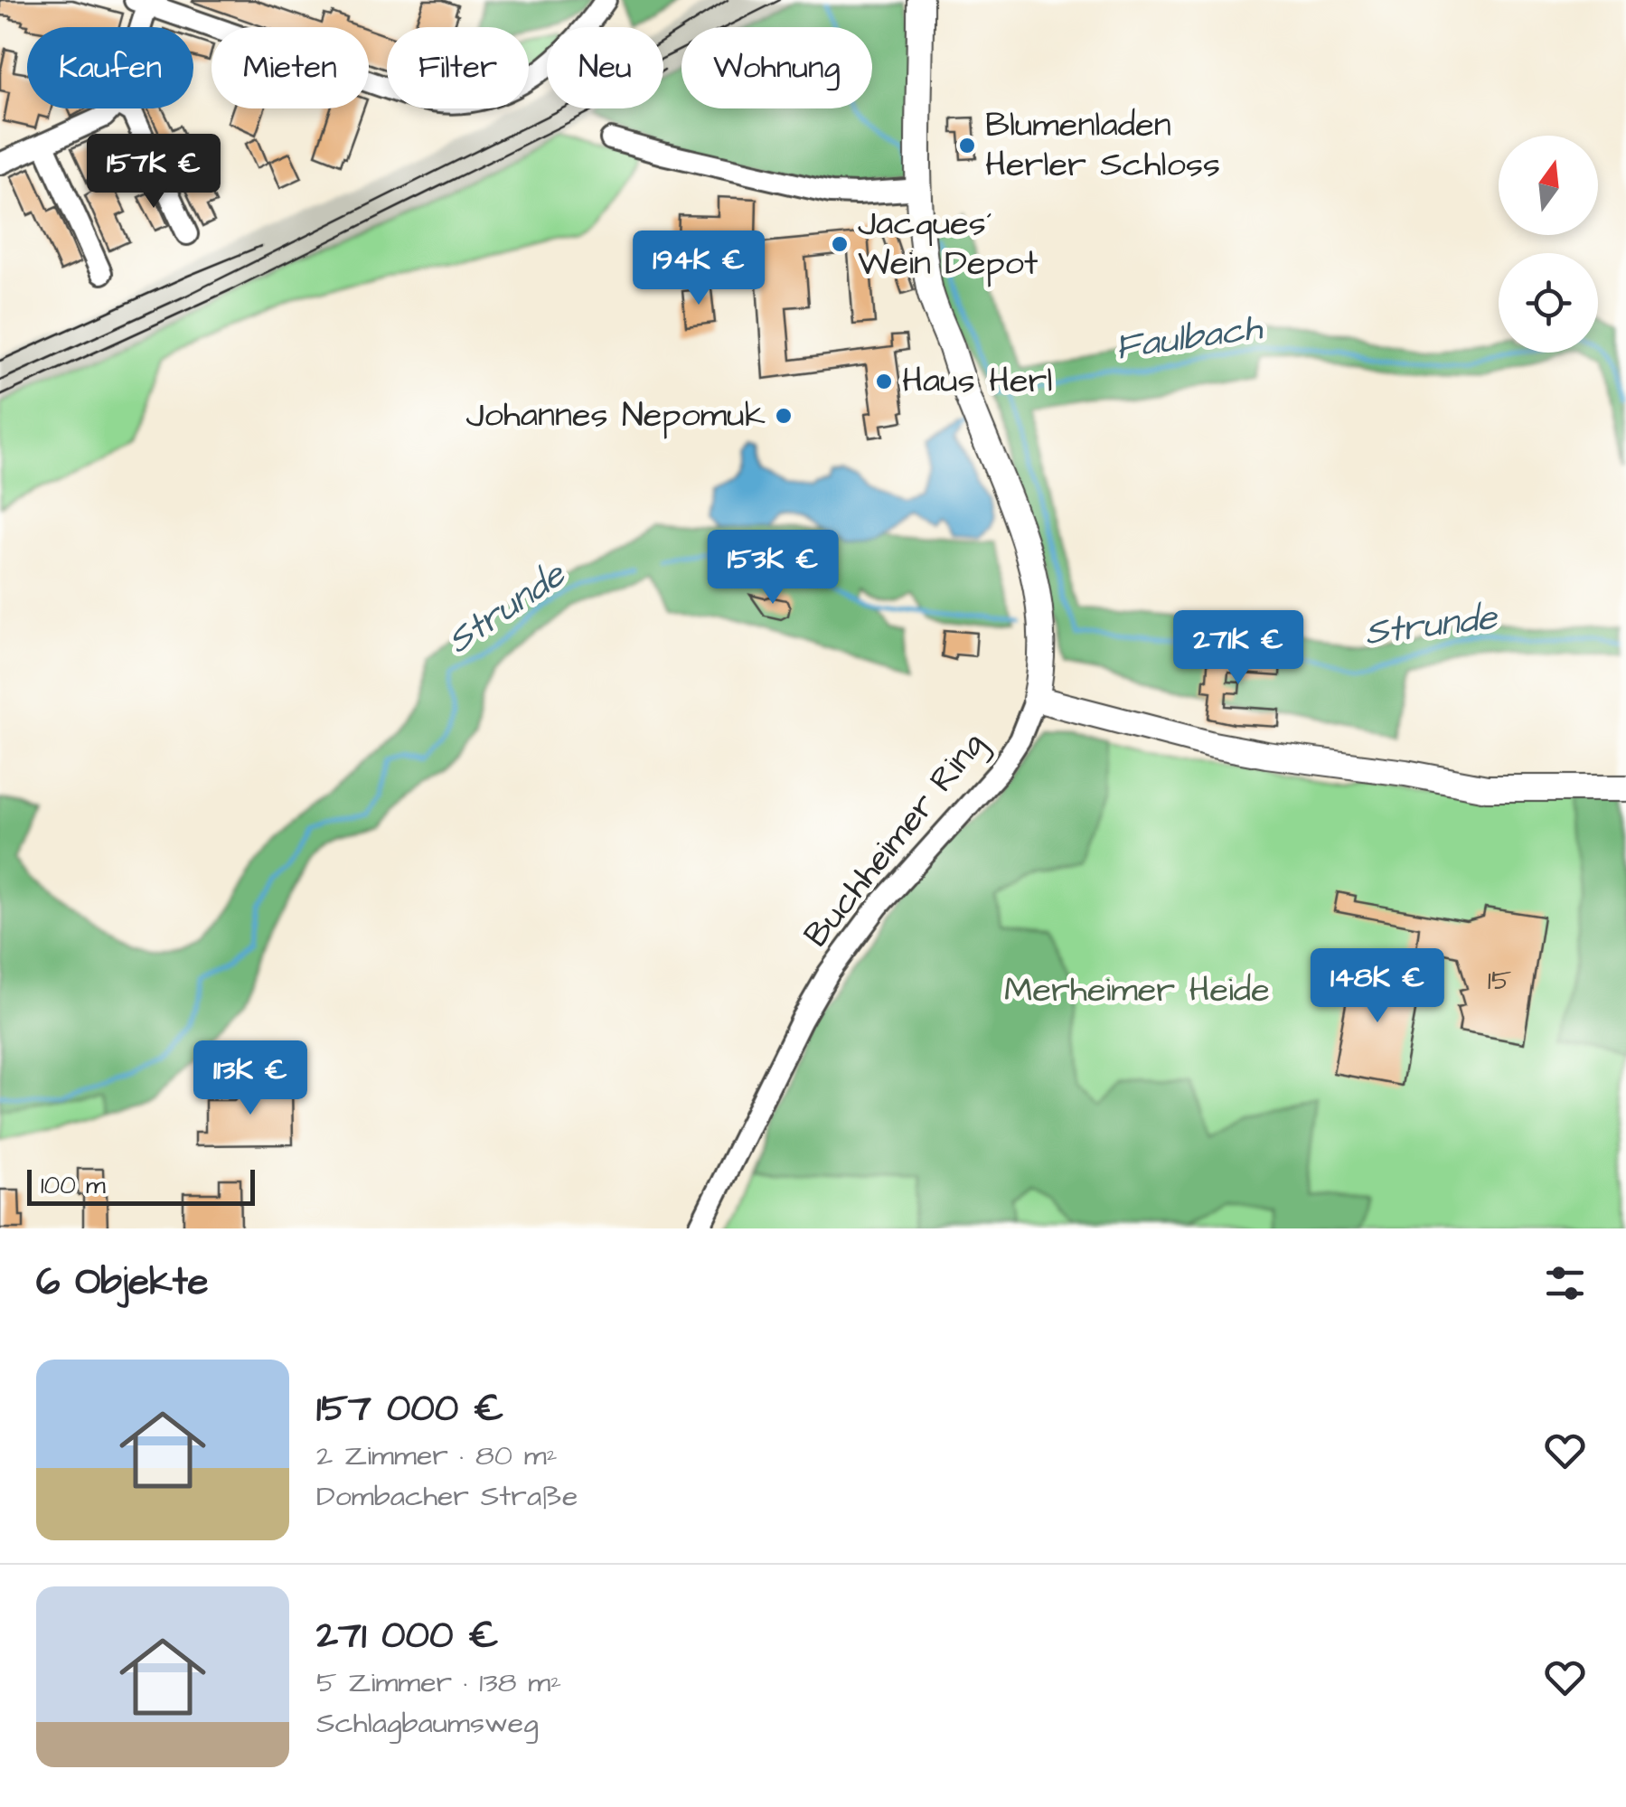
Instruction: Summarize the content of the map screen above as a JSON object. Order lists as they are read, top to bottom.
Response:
{
  "streets": {
    "main road": ["Buchheimer Ring"]
  },
  "water": ["Faulbach", "Strunde"],
  "parks": ["Merheimer Heide"],
  "places": [
    "Blumenladen Herler Schloss",
    "Jacques´ Wein Depot",
    "Haus Herl",
    "Johannes Nepomuk"
  ],
  "house_numbers": ["15"],
  "scale_bar": "100 m",
  "north": "top",
  "page": {
    "chip": [
      "Kaufen",
      "Mieten",
      "Filter",
      "Neu",
      "Wohnung"
    ],
    "price": [
      "157K €",
      "194K €",
      "153K €",
      "271K €",
      "148K €",
      "113K €"
    ],
    "scale": "100 m",
    "heading": "6 Objekte",
    "list": [
      {
        "name": "157 000 €",
        "note": "2 Zimmer · 80 m² · Dombacher Straße"
      },
      {
        "name": "271 000 €",
        "note": "5 Zimmer · 138 m² · Schlagbaumsweg"
      }
    ]
  }
}
